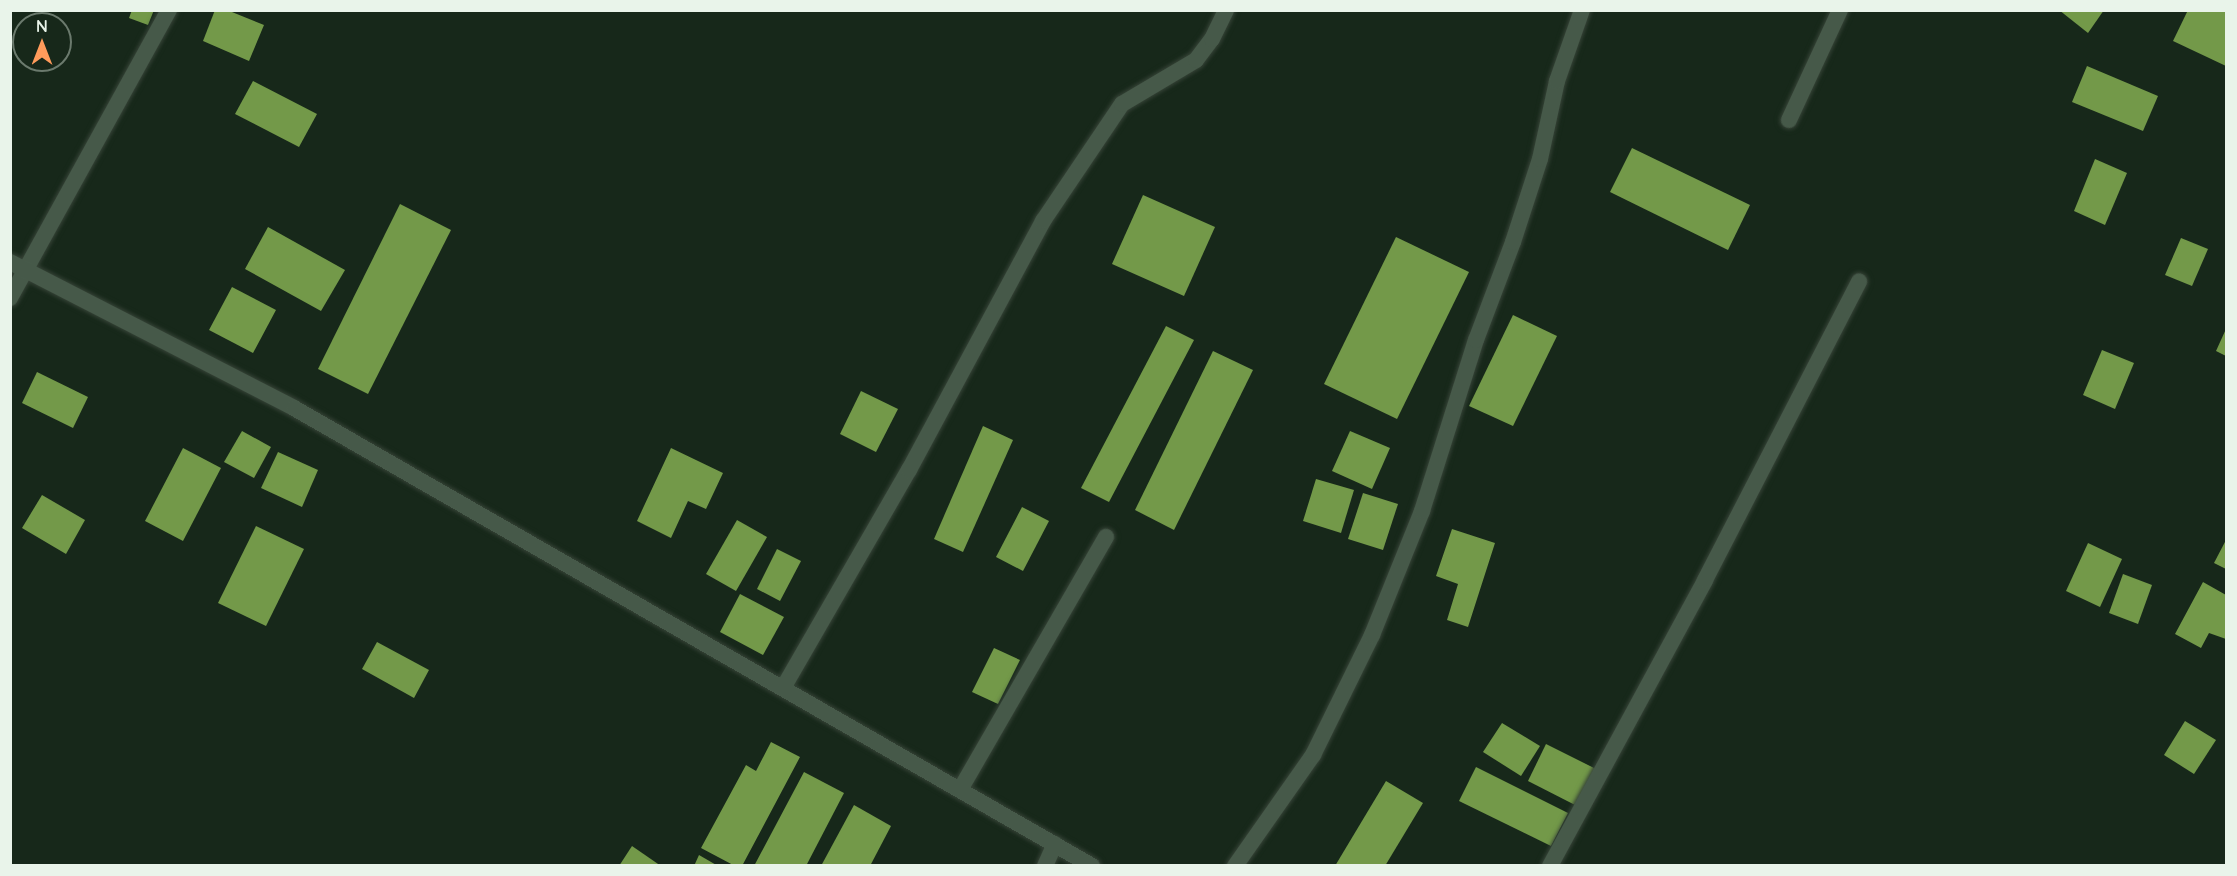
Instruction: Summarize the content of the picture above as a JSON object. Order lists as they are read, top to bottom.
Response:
{
  "north": "top"
}
